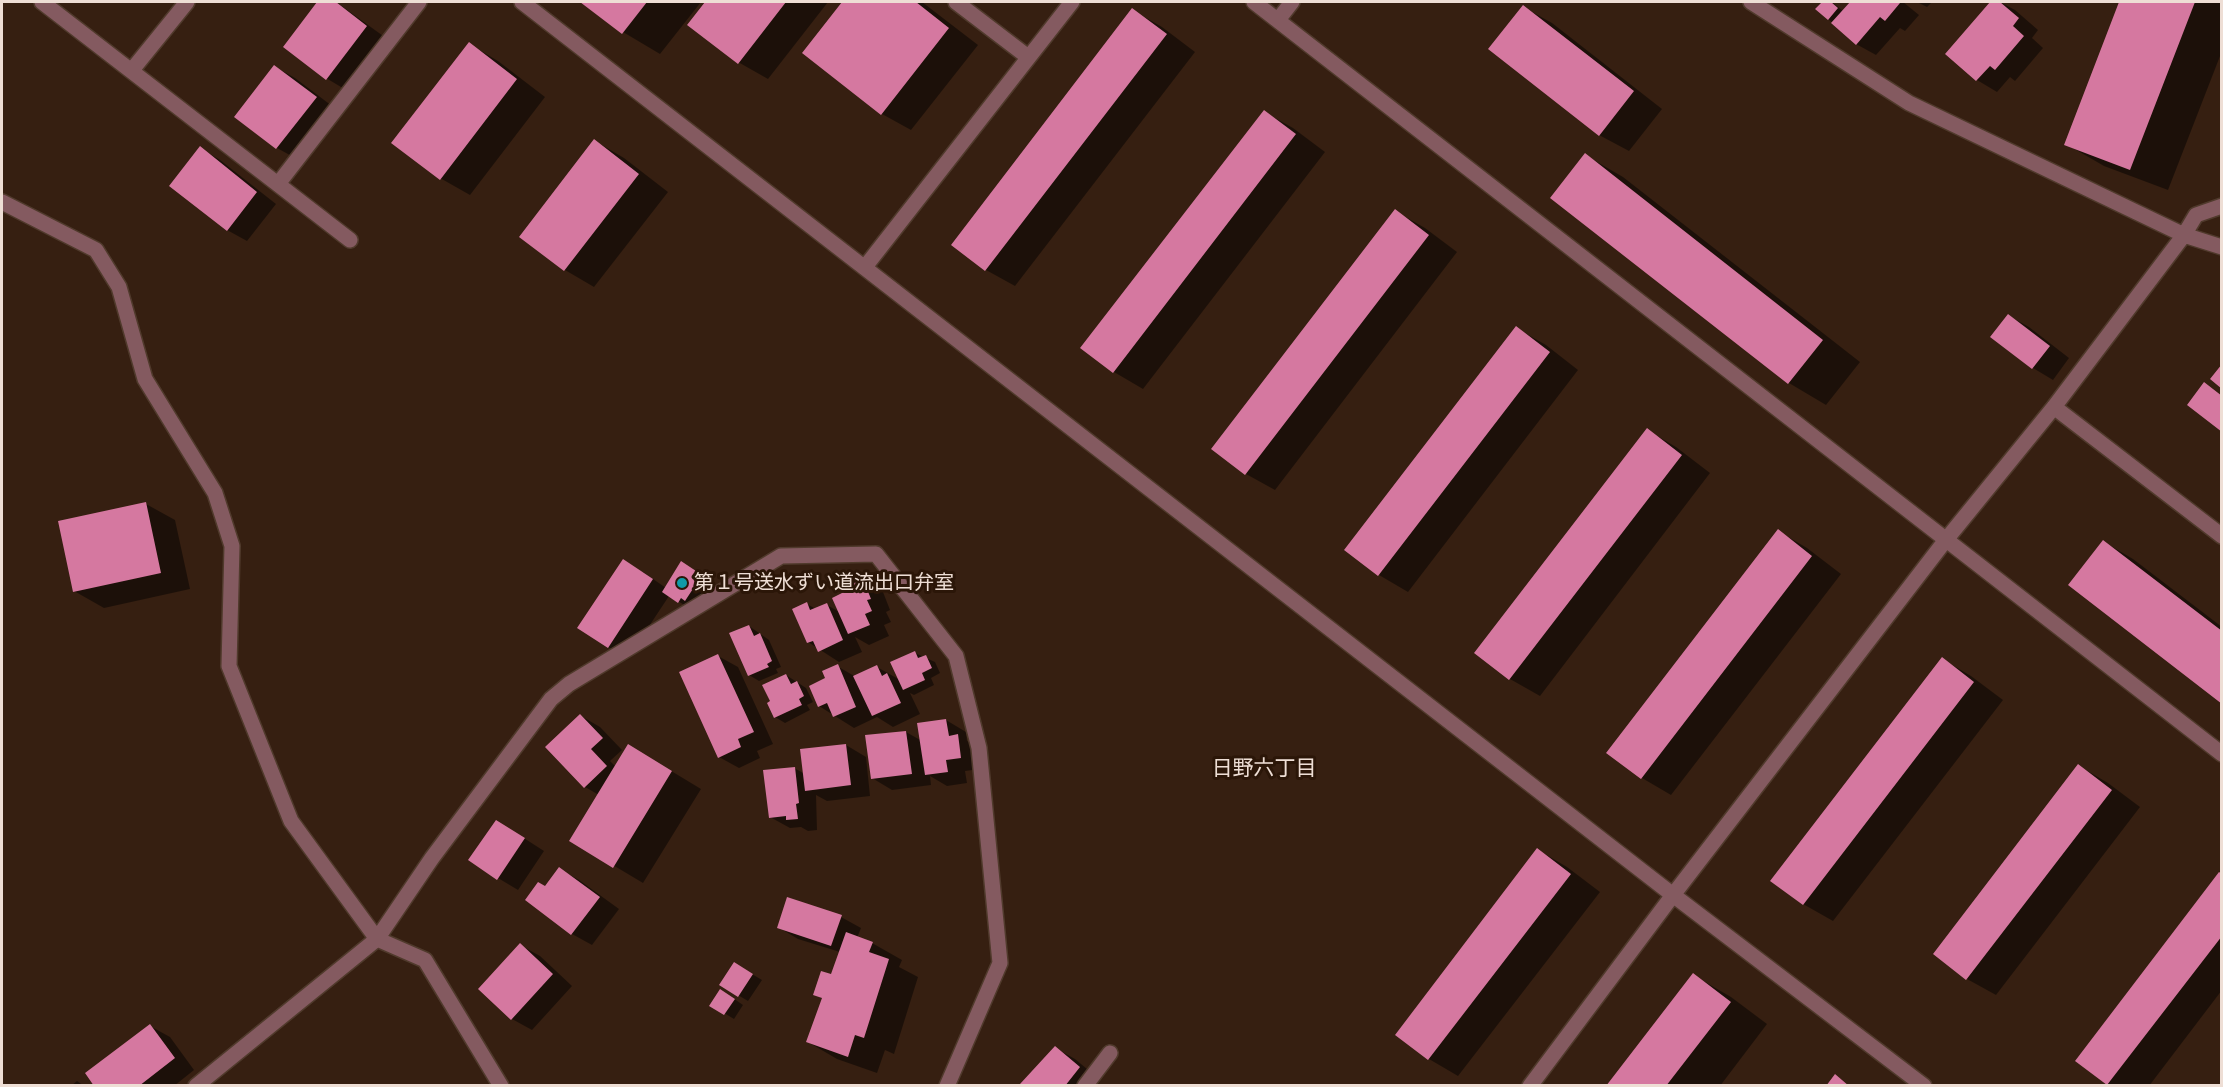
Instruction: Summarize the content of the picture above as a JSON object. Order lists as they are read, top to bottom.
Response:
{
  "districts": ["日野六丁目"],
  "places": ["第１号送水ずい道流出口弁室"]
}
